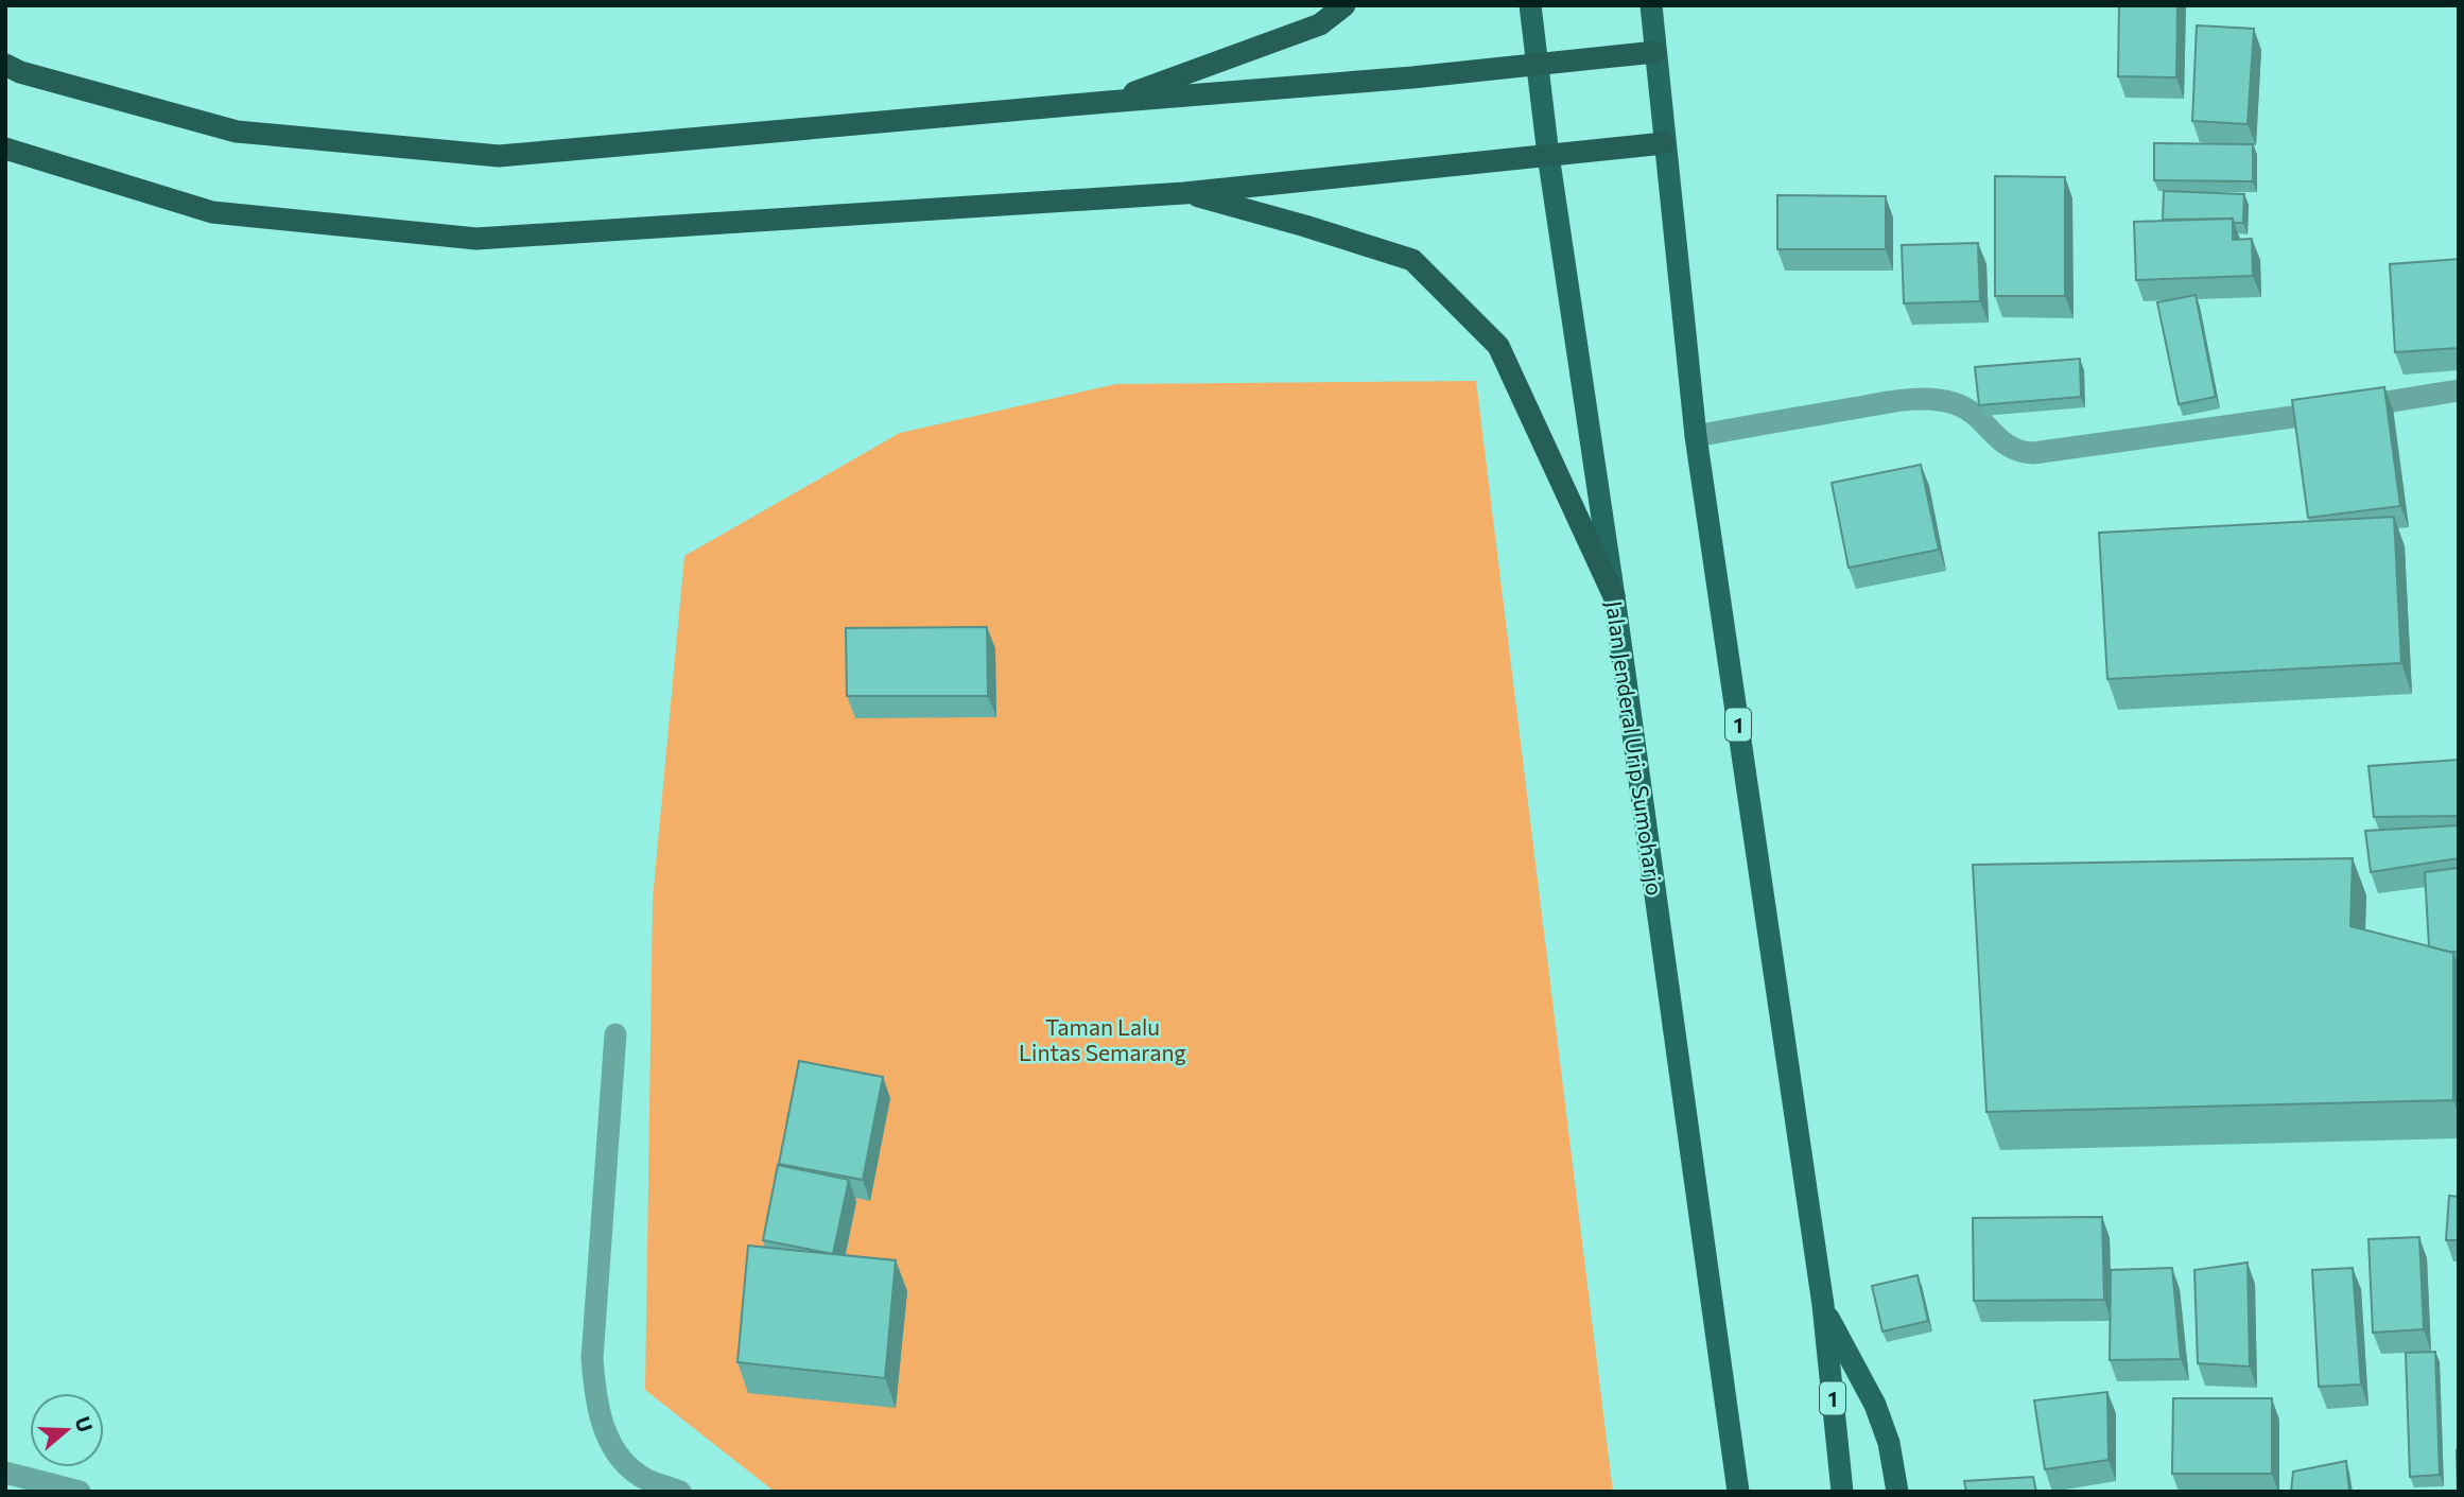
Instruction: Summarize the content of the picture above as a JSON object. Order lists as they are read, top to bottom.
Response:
{
  "streets": {
    "highway": ["1", "Jalan Jenderal Urip Sumoharjo"]
  },
  "parks": ["Taman Lalu Lintas Semarang"],
  "north": "right"
}
